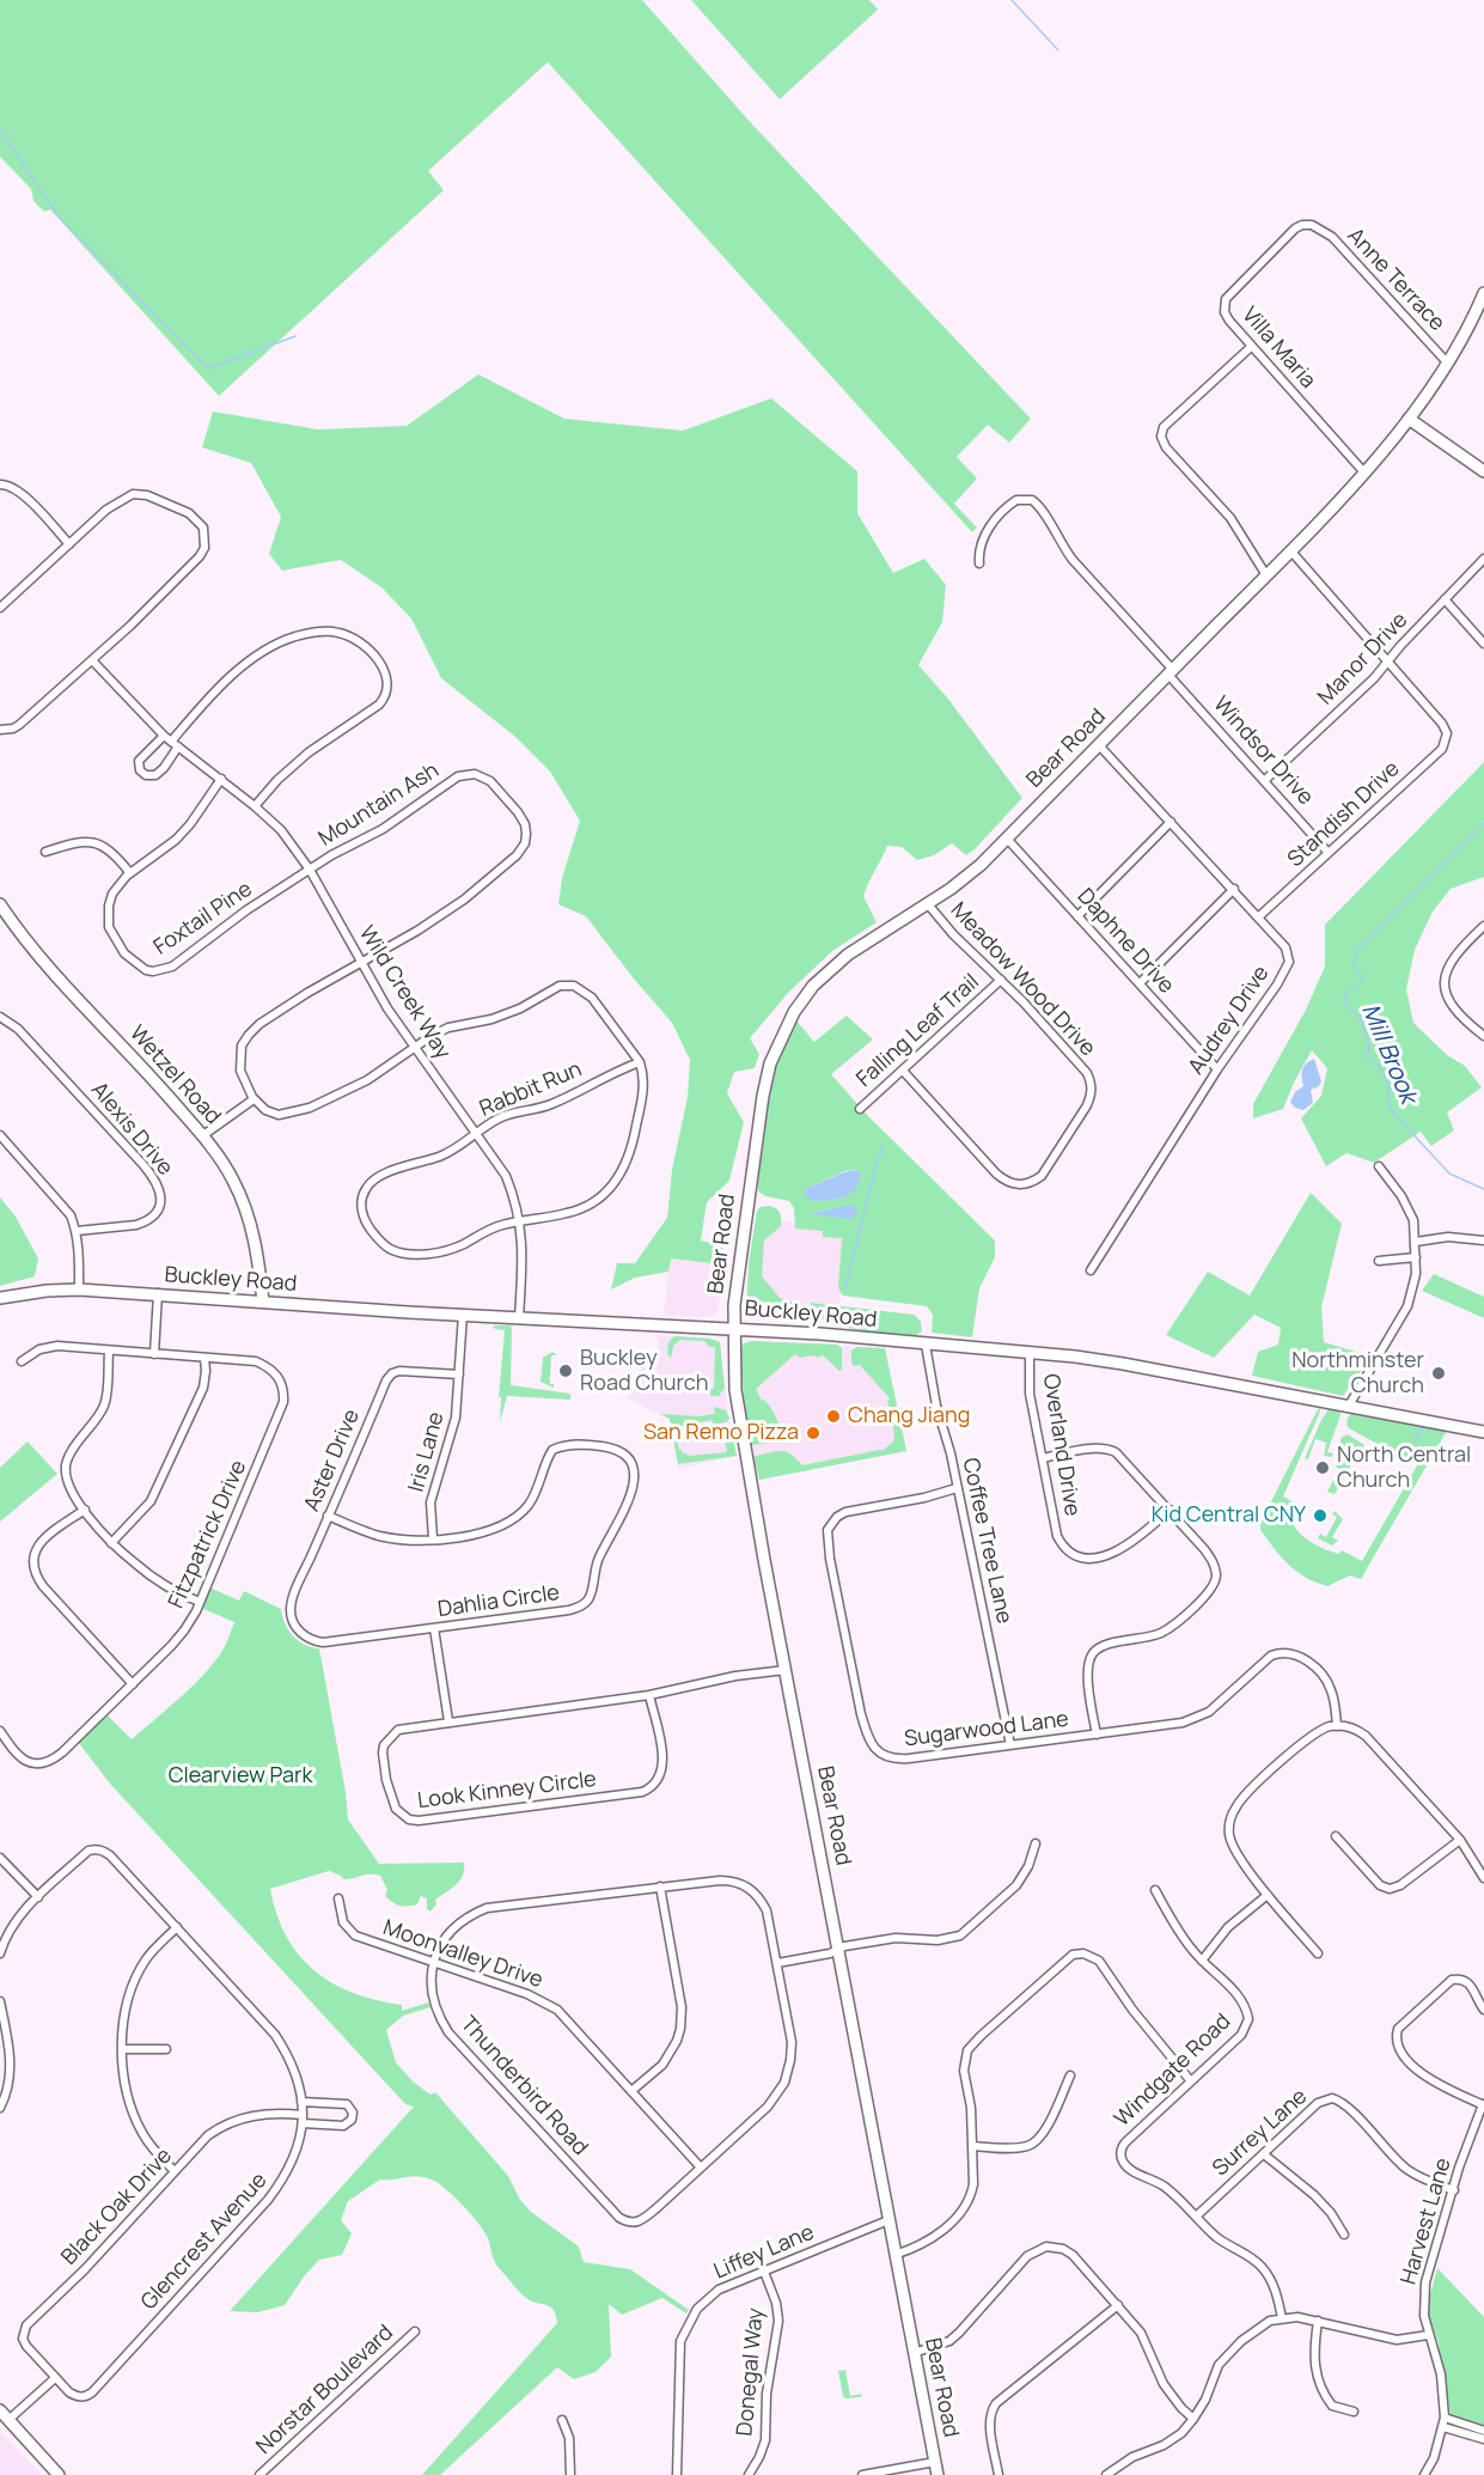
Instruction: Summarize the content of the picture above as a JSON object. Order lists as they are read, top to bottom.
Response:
{
  "streets": {
    "street": [
      "Anne Terrace",
      "Villa Maria",
      "Manor Drive",
      "Bear Road",
      "Windsor Drive",
      "Mountain Ash",
      "Standish Drive",
      "Foxtail Pine",
      "Daphne Drive",
      "Meadow Wood Drive",
      "Wild Creek Way",
      "Audrey Drive",
      "Falling Leaf Trail",
      "Wetzel Road",
      "Rabbit Run",
      "Alexis Drive",
      "Buckley Road",
      "Overland Drive",
      "Iris Lane",
      "Aster Drive",
      "Fitzpatrick Drive",
      "Coffee Tree Lane",
      "Dahlia Circle",
      "Sugarwood Lane",
      "Look Kinney Circle",
      "Moonvalley Drive",
      "Windgate Road",
      "Thunderbird Road",
      "Surrey Lane",
      "Black Oak Drive",
      "Harvest Lane",
      "Glencrest Avenue",
      "Liffey Lane",
      "Donegal Way",
      "Norstar Boulevard"
    ]
  },
  "crossings": [
    ["Anne Terrace", "Villa Maria"],
    ["Anne Terrace", "Bear Road"],
    ["Villa Maria", "Bear Road"],
    ["Manor Drive", "Windsor Drive"],
    ["Manor Drive", "Standish Drive"],
    ["Bear Road", "Windsor Drive"],
    ["Bear Road", "Daphne Drive"],
    ["Bear Road", "Meadow Wood Drive"],
    ["Bear Road", "Audrey Drive"],
    ["Bear Road", "Buckley Road"],
    ["Bear Road", "Look Kinney Circle"],
    ["Bear Road", "Liffey Lane"],
    ["Windsor Drive", "Standish Drive"],
    ["Mountain Ash", "Foxtail Pine"],
    ["Mountain Ash", "Wild Creek Way"],
    ["Standish Drive", "Audrey Drive"],
    ["Foxtail Pine", "Wild Creek Way"],
    ["Daphne Drive", "Audrey Drive"],
    ["Meadow Wood Drive", "Falling Leaf Trail"],
    ["Wild Creek Way", "Rabbit Run"],
    ["Wild Creek Way", "Buckley Road"],
    ["Wetzel Road", "Buckley Road"],
    ["Buckley Road", "Overland Drive"],
    ["Buckley Road", "Iris Lane"],
    ["Buckley Road", "Coffee Tree Lane"],
    ["Iris Lane", "Aster Drive"],
    ["Iris Lane", "Dahlia Circle"],
    ["Aster Drive", "Dahlia Circle"],
    ["Coffee Tree Lane", "Sugarwood Lane"],
    ["Moonvalley Drive", "Thunderbird Road"],
    ["Windgate Road", "Surrey Lane"],
    ["Surrey Lane", "Harvest Lane"],
    ["Black Oak Drive", "Glencrest Avenue"],
    ["Liffey Lane", "Donegal Way"]
  ],
  "water": ["Mill Brook"],
  "parks": ["Clearview Park"],
  "places": [
    "Buckley Road Church",
    "Northminster Church",
    "Chang Jiang",
    "San Remo Pizza",
    "North Central Church",
    "Kid Central CNY"
  ]
}
